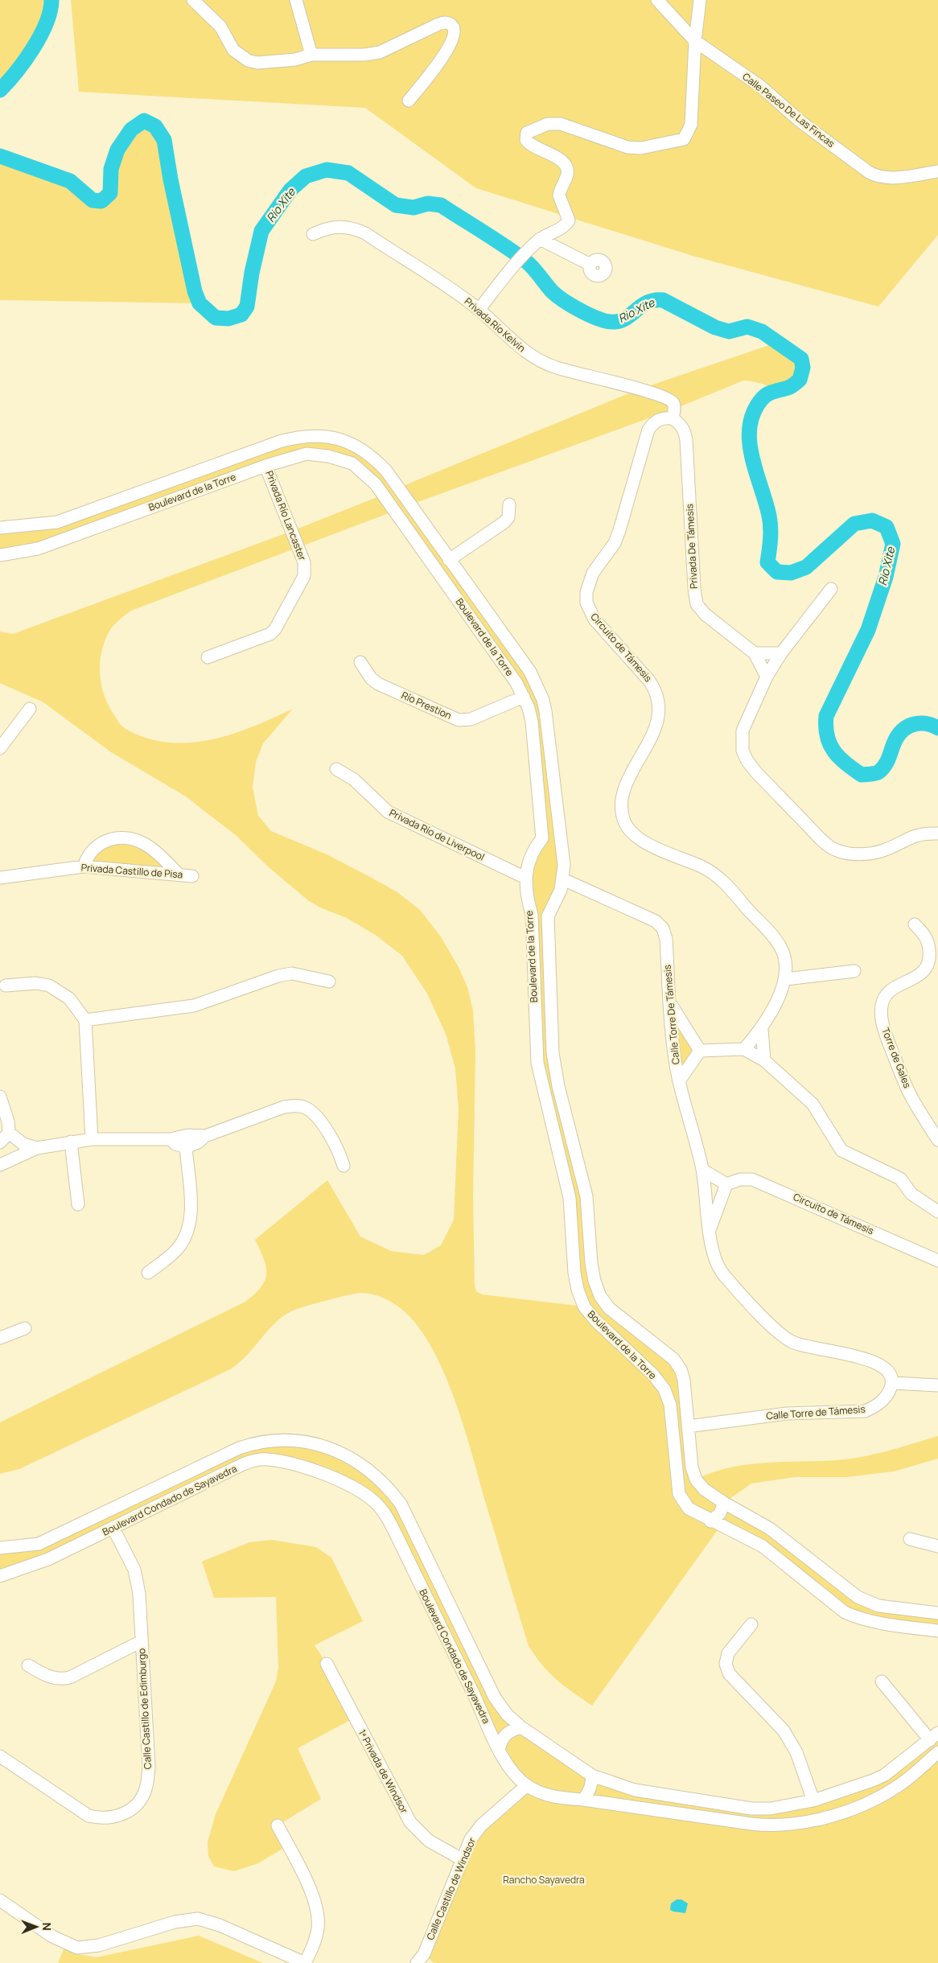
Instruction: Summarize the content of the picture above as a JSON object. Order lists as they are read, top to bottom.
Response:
{
  "streets": {
    "street": [
      "Calle Paseo De Las Fincas",
      "Privada Río Kelvin",
      "Boulevard de la Torre",
      "Privada Río Lancaster",
      "Privada De Támesis",
      "Circuito de Támesis",
      "Río Prestion",
      "Privada Río de Liverpool",
      "Privada Castillo de Pisa",
      "Calle Torre De Támesis",
      "Torre de Gales",
      "Calle Torre de Támesis",
      "Boulevard Condado de Sayavedra",
      "Calle Castillo de Edimburgo",
      "1ª Privada de Windsor",
      "Calle Castillo de Windsor"
    ]
  },
  "crossings": [
    ["Privada Río Kelvin", "Privada De Támesis"],
    ["Privada Río Kelvin", "Circuito de Támesis"],
    ["Boulevard de la Torre", "Privada Río Lancaster"],
    ["Boulevard de la Torre", "Río Prestion"],
    ["Boulevard de la Torre", "Privada Río de Liverpool"],
    ["Boulevard de la Torre", "Calle Torre De Támesis"],
    ["Boulevard de la Torre", "Calle Torre de Támesis"],
    ["Privada De Támesis", "Circuito de Támesis"],
    ["Boulevard Condado de Sayavedra", "Calle Castillo de Edimburgo"],
    ["Boulevard Condado de Sayavedra", "Calle Castillo de Windsor"],
    ["1ª Privada de Windsor", "Calle Castillo de Windsor"]
  ],
  "water": ["Rio Xite"],
  "parks": ["Rancho Sayavedra"],
  "north": "right"
}
